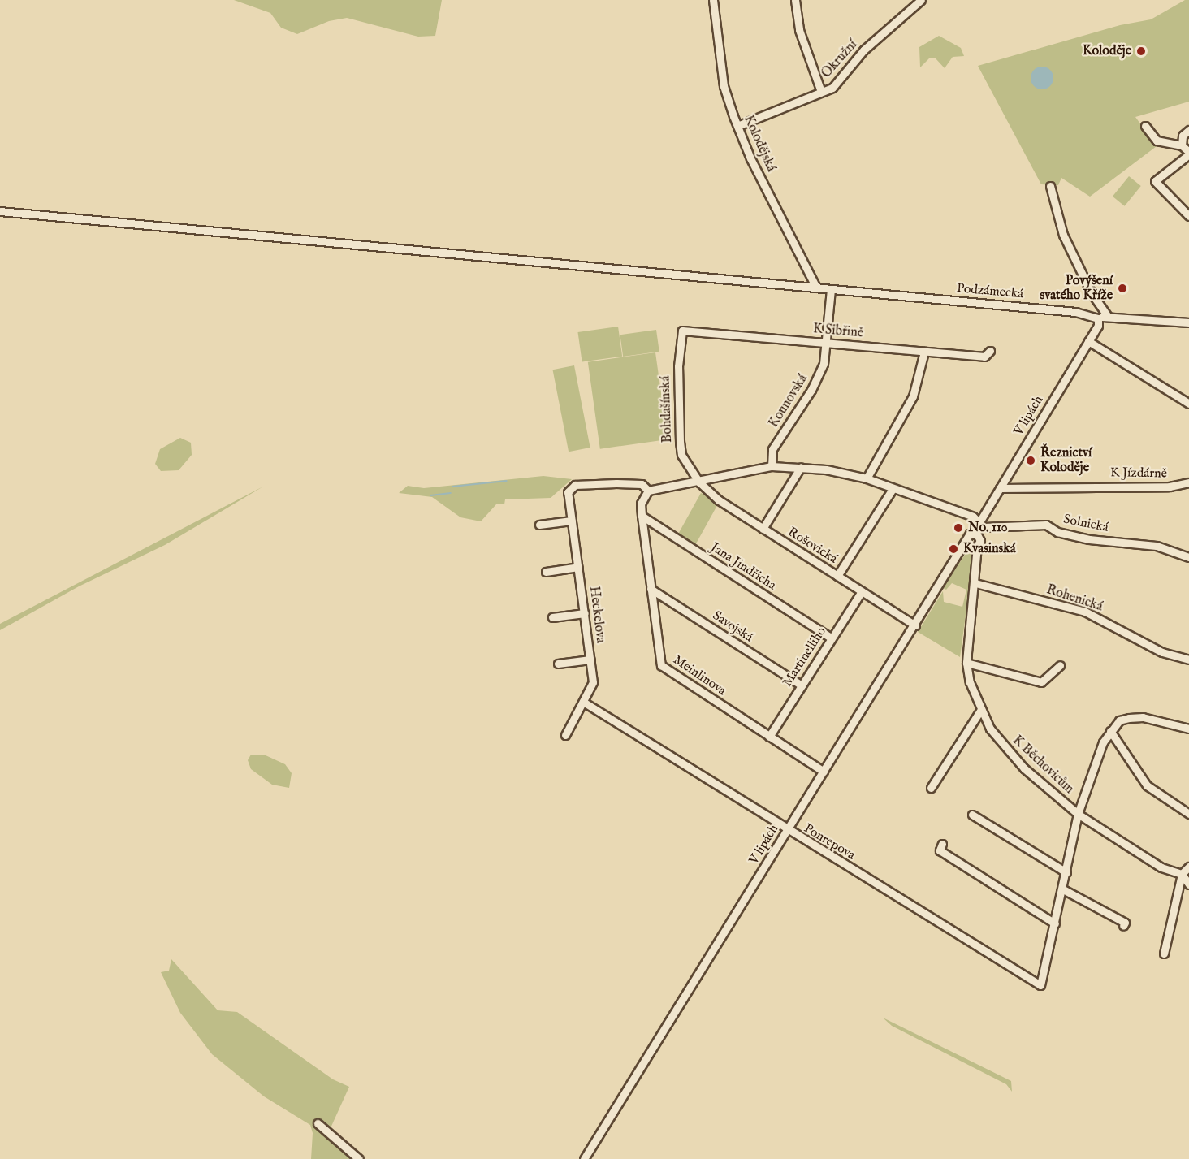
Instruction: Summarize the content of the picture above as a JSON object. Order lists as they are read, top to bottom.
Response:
{
  "streets": {
    "street": [
      "Okružní",
      "Kolodějská",
      "Podzámecká",
      "K Sibřině",
      "Kounovská",
      "Bohdašínská",
      "V lipách",
      "K Jízdárně",
      "Solnická",
      "Rošovická",
      "Jana Jindřicha",
      "Rohenická",
      "Heckelova",
      "Savojská",
      "Martinelliho",
      "Meinlinova",
      "K Běchovicům",
      "Ponrepova"
    ]
  },
  "crossings": [
    ["Okružní", "Kolodějská"],
    ["Kolodějská", "Podzámecká"],
    ["Podzámecká", "Kounovská"],
    ["Podzámecká", "V lipách"],
    ["K Sibřině", "Kounovská"],
    ["K Sibřině", "Bohdašínská"],
    ["Bohdašínská", "Rošovická"],
    ["V lipách", "K Jízdárně"],
    ["V lipách", "Solnická"],
    ["V lipách", "Rošovická"],
    ["V lipách", "Meinlinova"],
    ["V lipách", "K Běchovicům"],
    ["V lipách", "Ponrepova"],
    ["Rošovická", "Martinelliho"],
    ["Jana Jindřicha", "Martinelliho"],
    ["Jana Jindřicha", "Meinlinova"],
    ["Rohenická", "K Běchovicům"],
    ["Heckelova", "Meinlinova"],
    ["Heckelova", "Ponrepova"],
    ["Savojská", "Martinelliho"],
    ["Savojská", "Meinlinova"],
    ["Martinelliho", "Meinlinova"]
  ],
  "places": [
    "Koloděje",
    "Povýšení svatého Kříže",
    "Řeznictví Koloděje",
    "No. 110",
    "Kvasinská"
  ]
}
